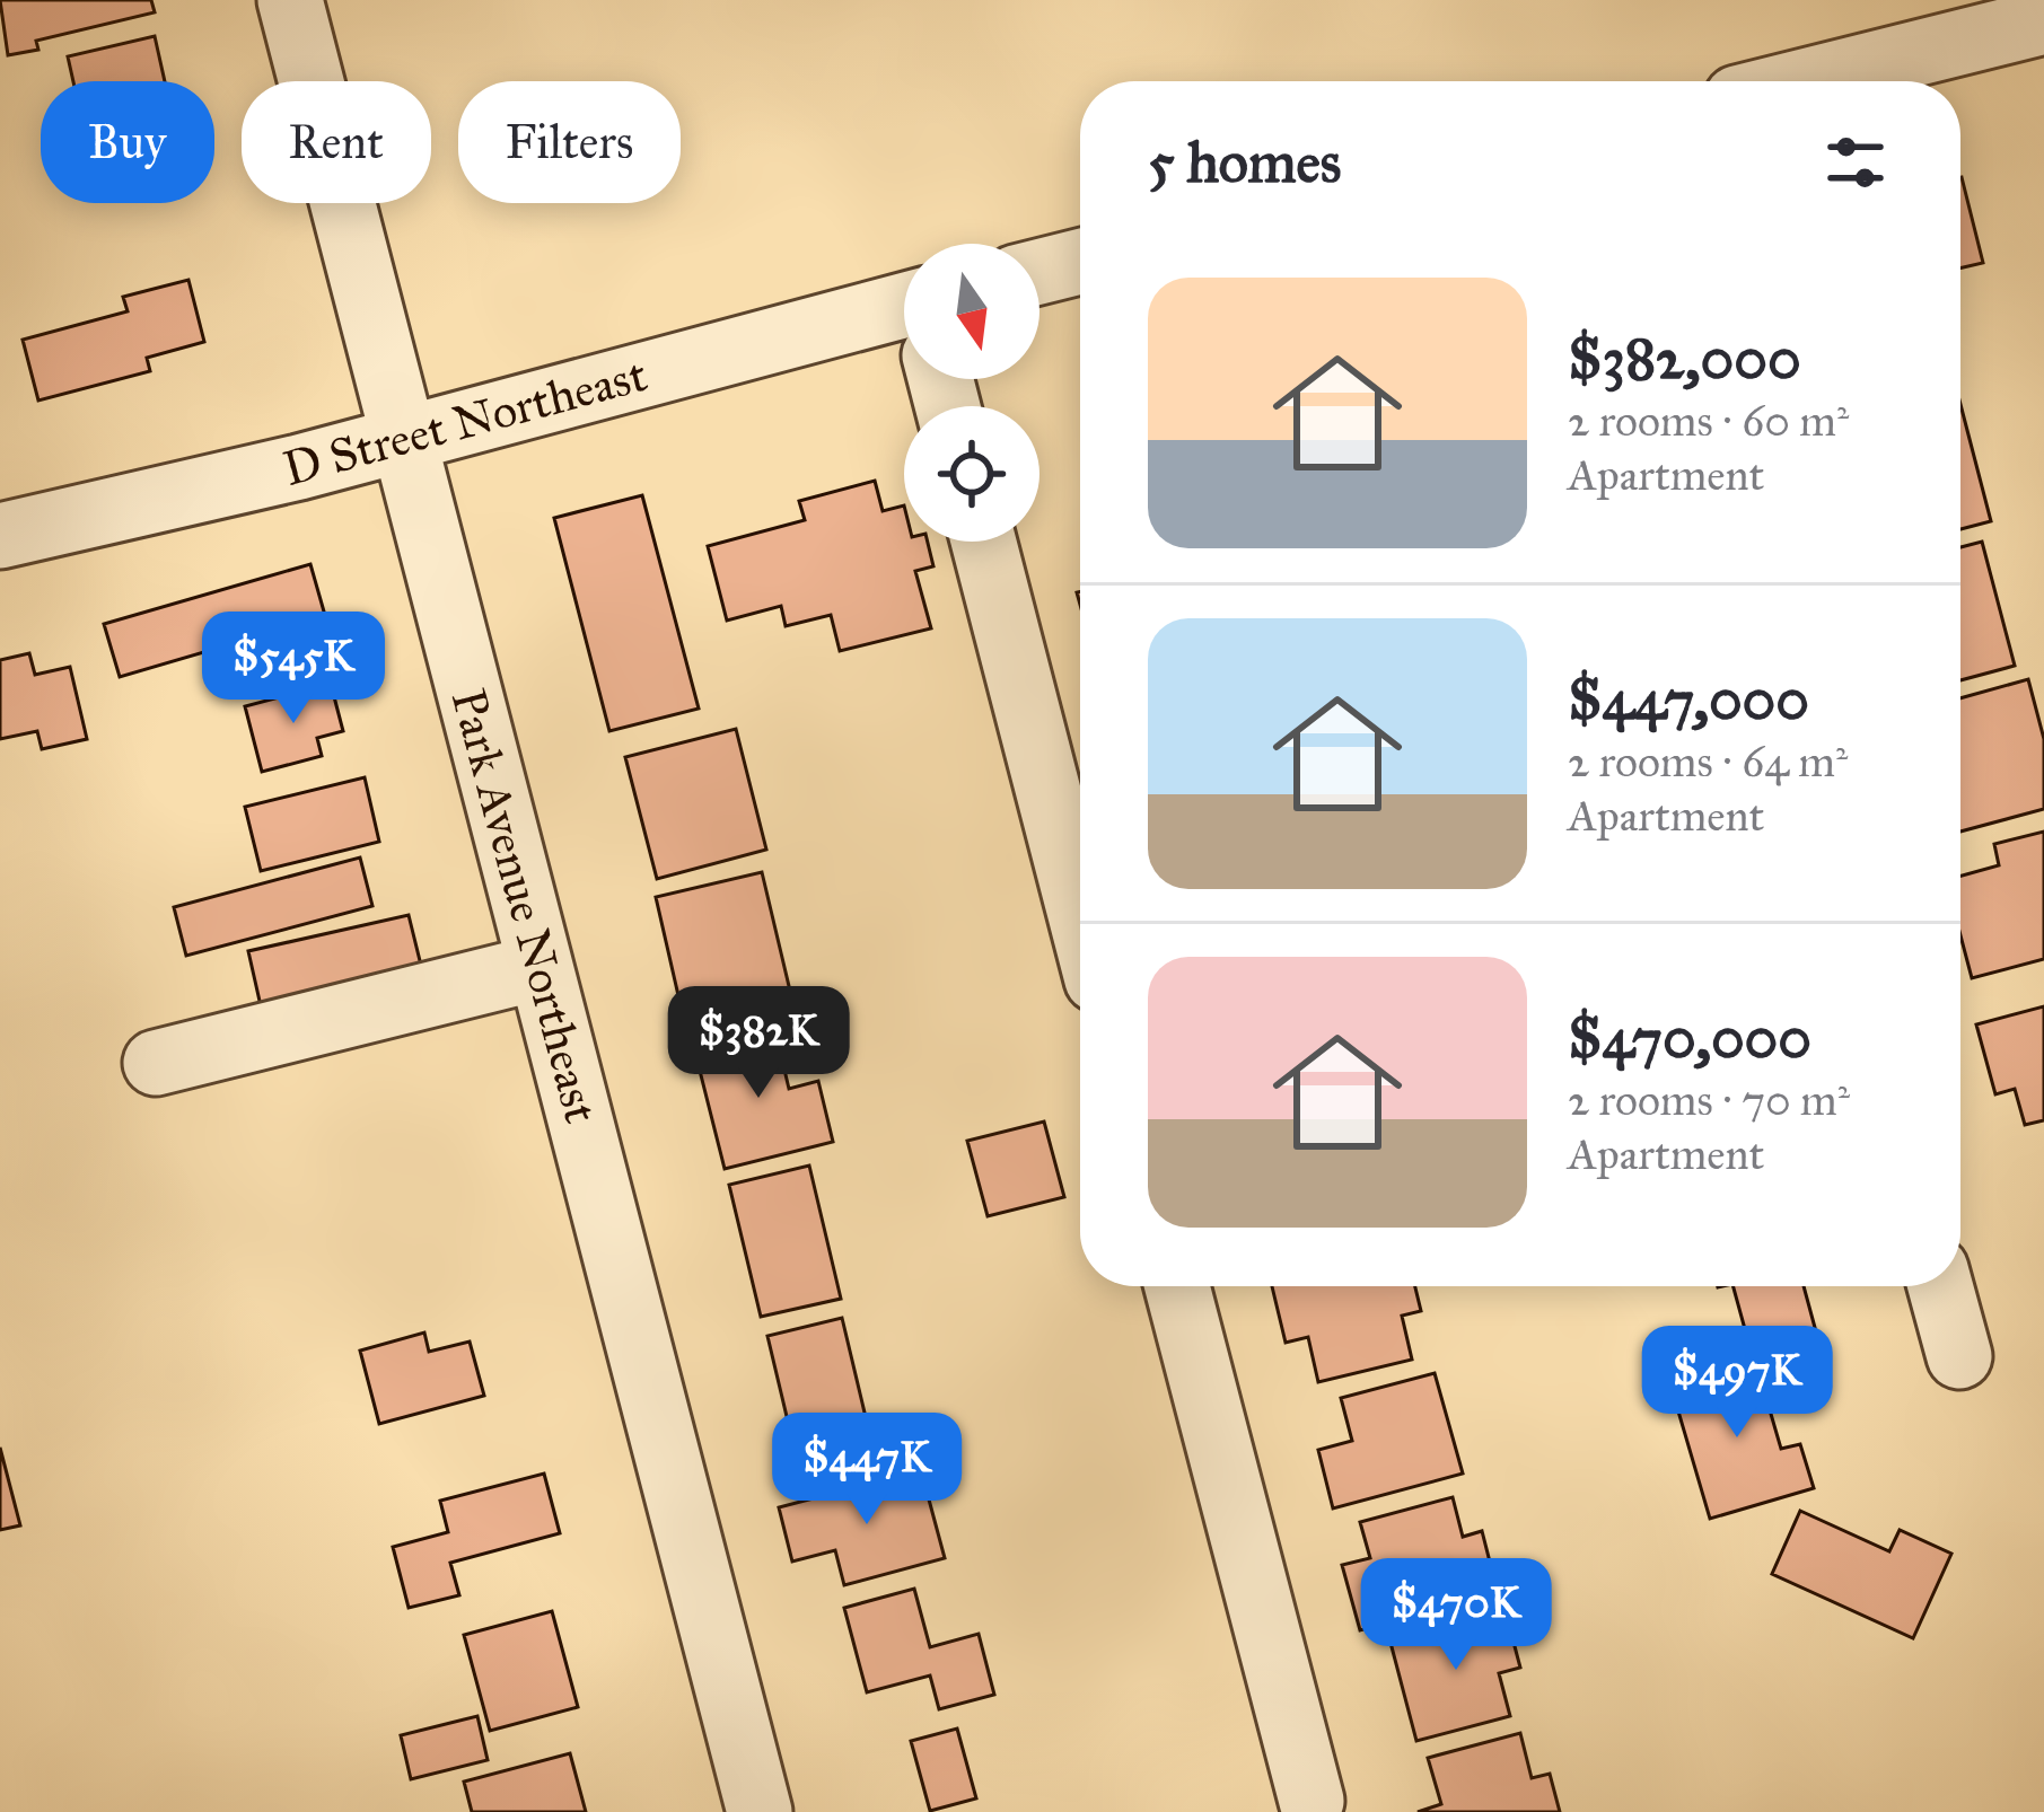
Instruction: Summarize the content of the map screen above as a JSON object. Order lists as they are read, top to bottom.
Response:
{
  "streets": {
    "street": ["D Street Northeast", "Park Avenue Northeast"]
  },
  "crossings": [
    ["D Street Northeast", "Park Avenue Northeast"]
  ],
  "north": "bottom",
  "page": {
    "chip": ["Buy", "Rent", "Filters"],
    "heading": "5 homes",
    "list": [
      {
        "name": "$382,000",
        "note": "2 rooms · 60 m² · Apartment"
      },
      {
        "name": "$447,000",
        "note": "2 rooms · 64 m² · Apartment"
      },
      {
        "name": "$470,000",
        "note": "2 rooms · 70 m² · Apartment"
      }
    ],
    "price": [
      "$545K",
      "$382K",
      "$497K",
      "$447K",
      "$470K"
    ]
  }
}
